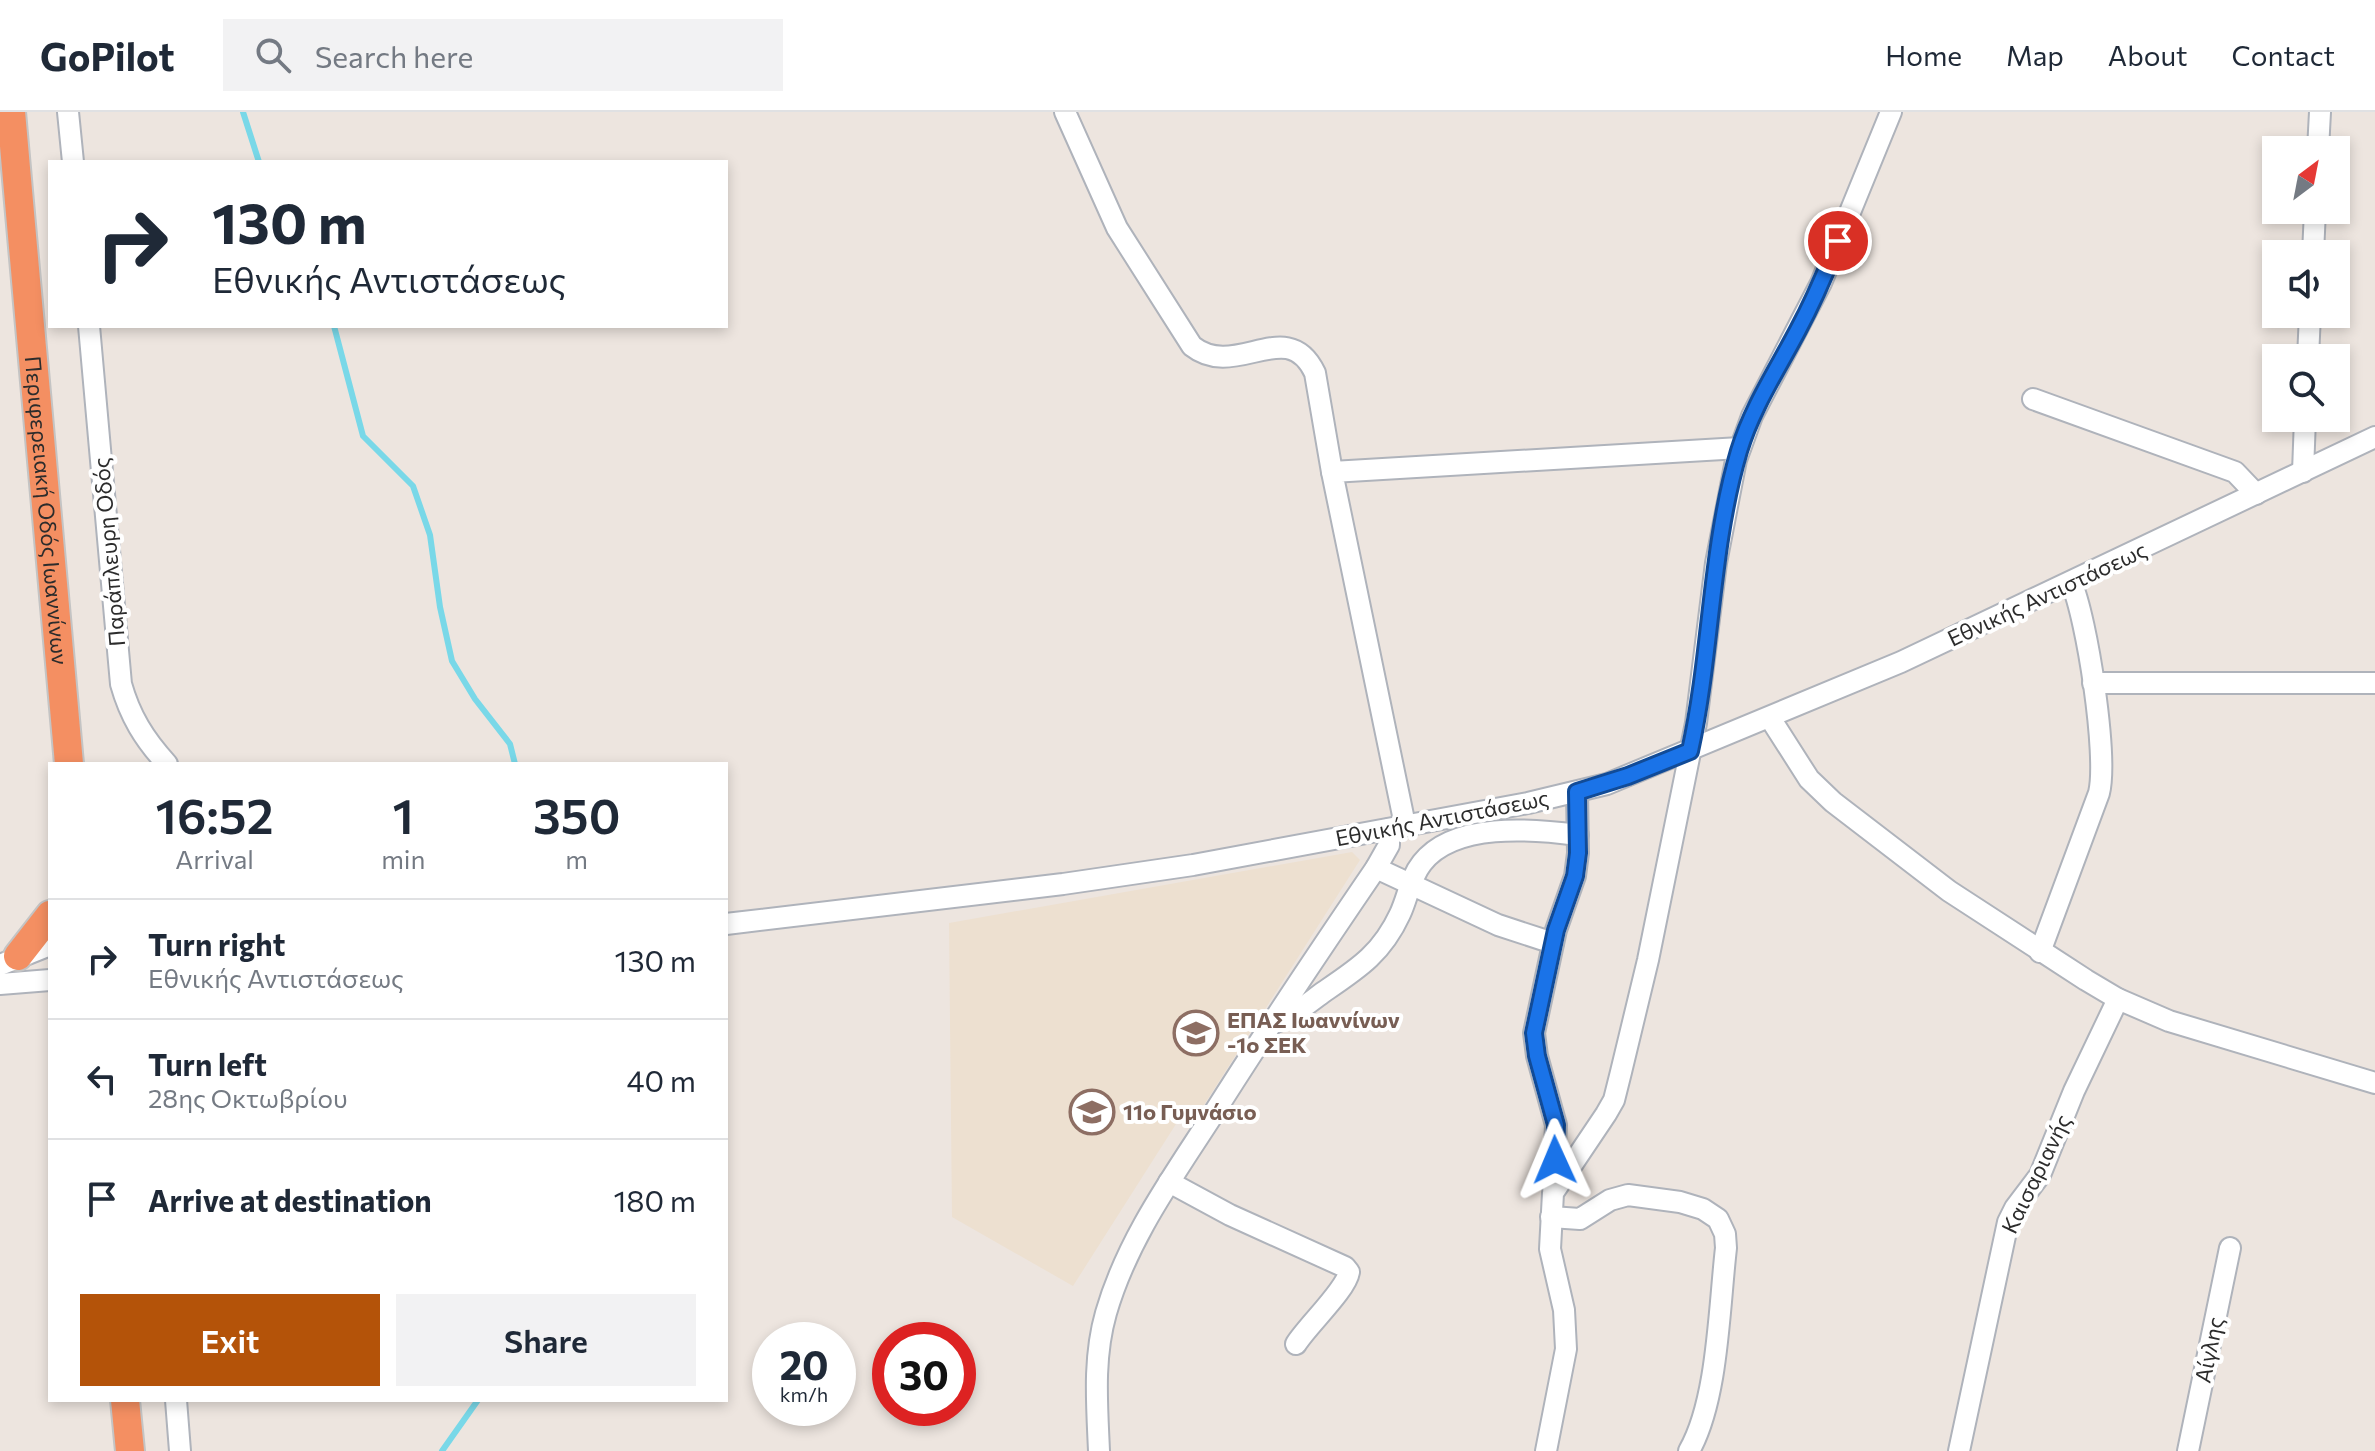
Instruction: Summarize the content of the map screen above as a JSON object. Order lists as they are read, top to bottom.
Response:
{
  "streets": {
    "highway": ["Περιφερειακή Οδός Ιωαννίνων"],
    "street": [
      "Παράπλευρη Οδός",
      "Εθνικής Αντιστάσεως",
      "Καισαριανής",
      "Αίγλης"
    ]
  },
  "places": {
    "school or university": ["ΕΠΑΣ Ιωαννίνων -1ο ΣΕΚ", "11o Γυμνάσιο"]
  },
  "north": "top right",
  "page": {
    "header": "GoPilot",
    "search": "Search here",
    "nav": [
      "Home",
      "Map",
      "About",
      "Contact"
    ],
    "turn": ["130 m", "Εθνικής Αντιστάσεως"],
    "eta": [
      "16:52",
      "Arrival",
      "1",
      "min",
      "350",
      "m"
    ],
    "list": [
      {
        "name": "Turn right",
        "note": "Εθνικής Αντιστάσεως",
        "value": "130 m"
      },
      {
        "name": "Turn left",
        "note": "28ης Οκτωβρίου",
        "value": "40 m"
      },
      {
        "name": "Arrive at destination",
        "value": "180 m"
      }
    ],
    "buttons": ["Exit", "Share"],
    "speed": "20 km/h",
    "limit": "30"
  }
}
